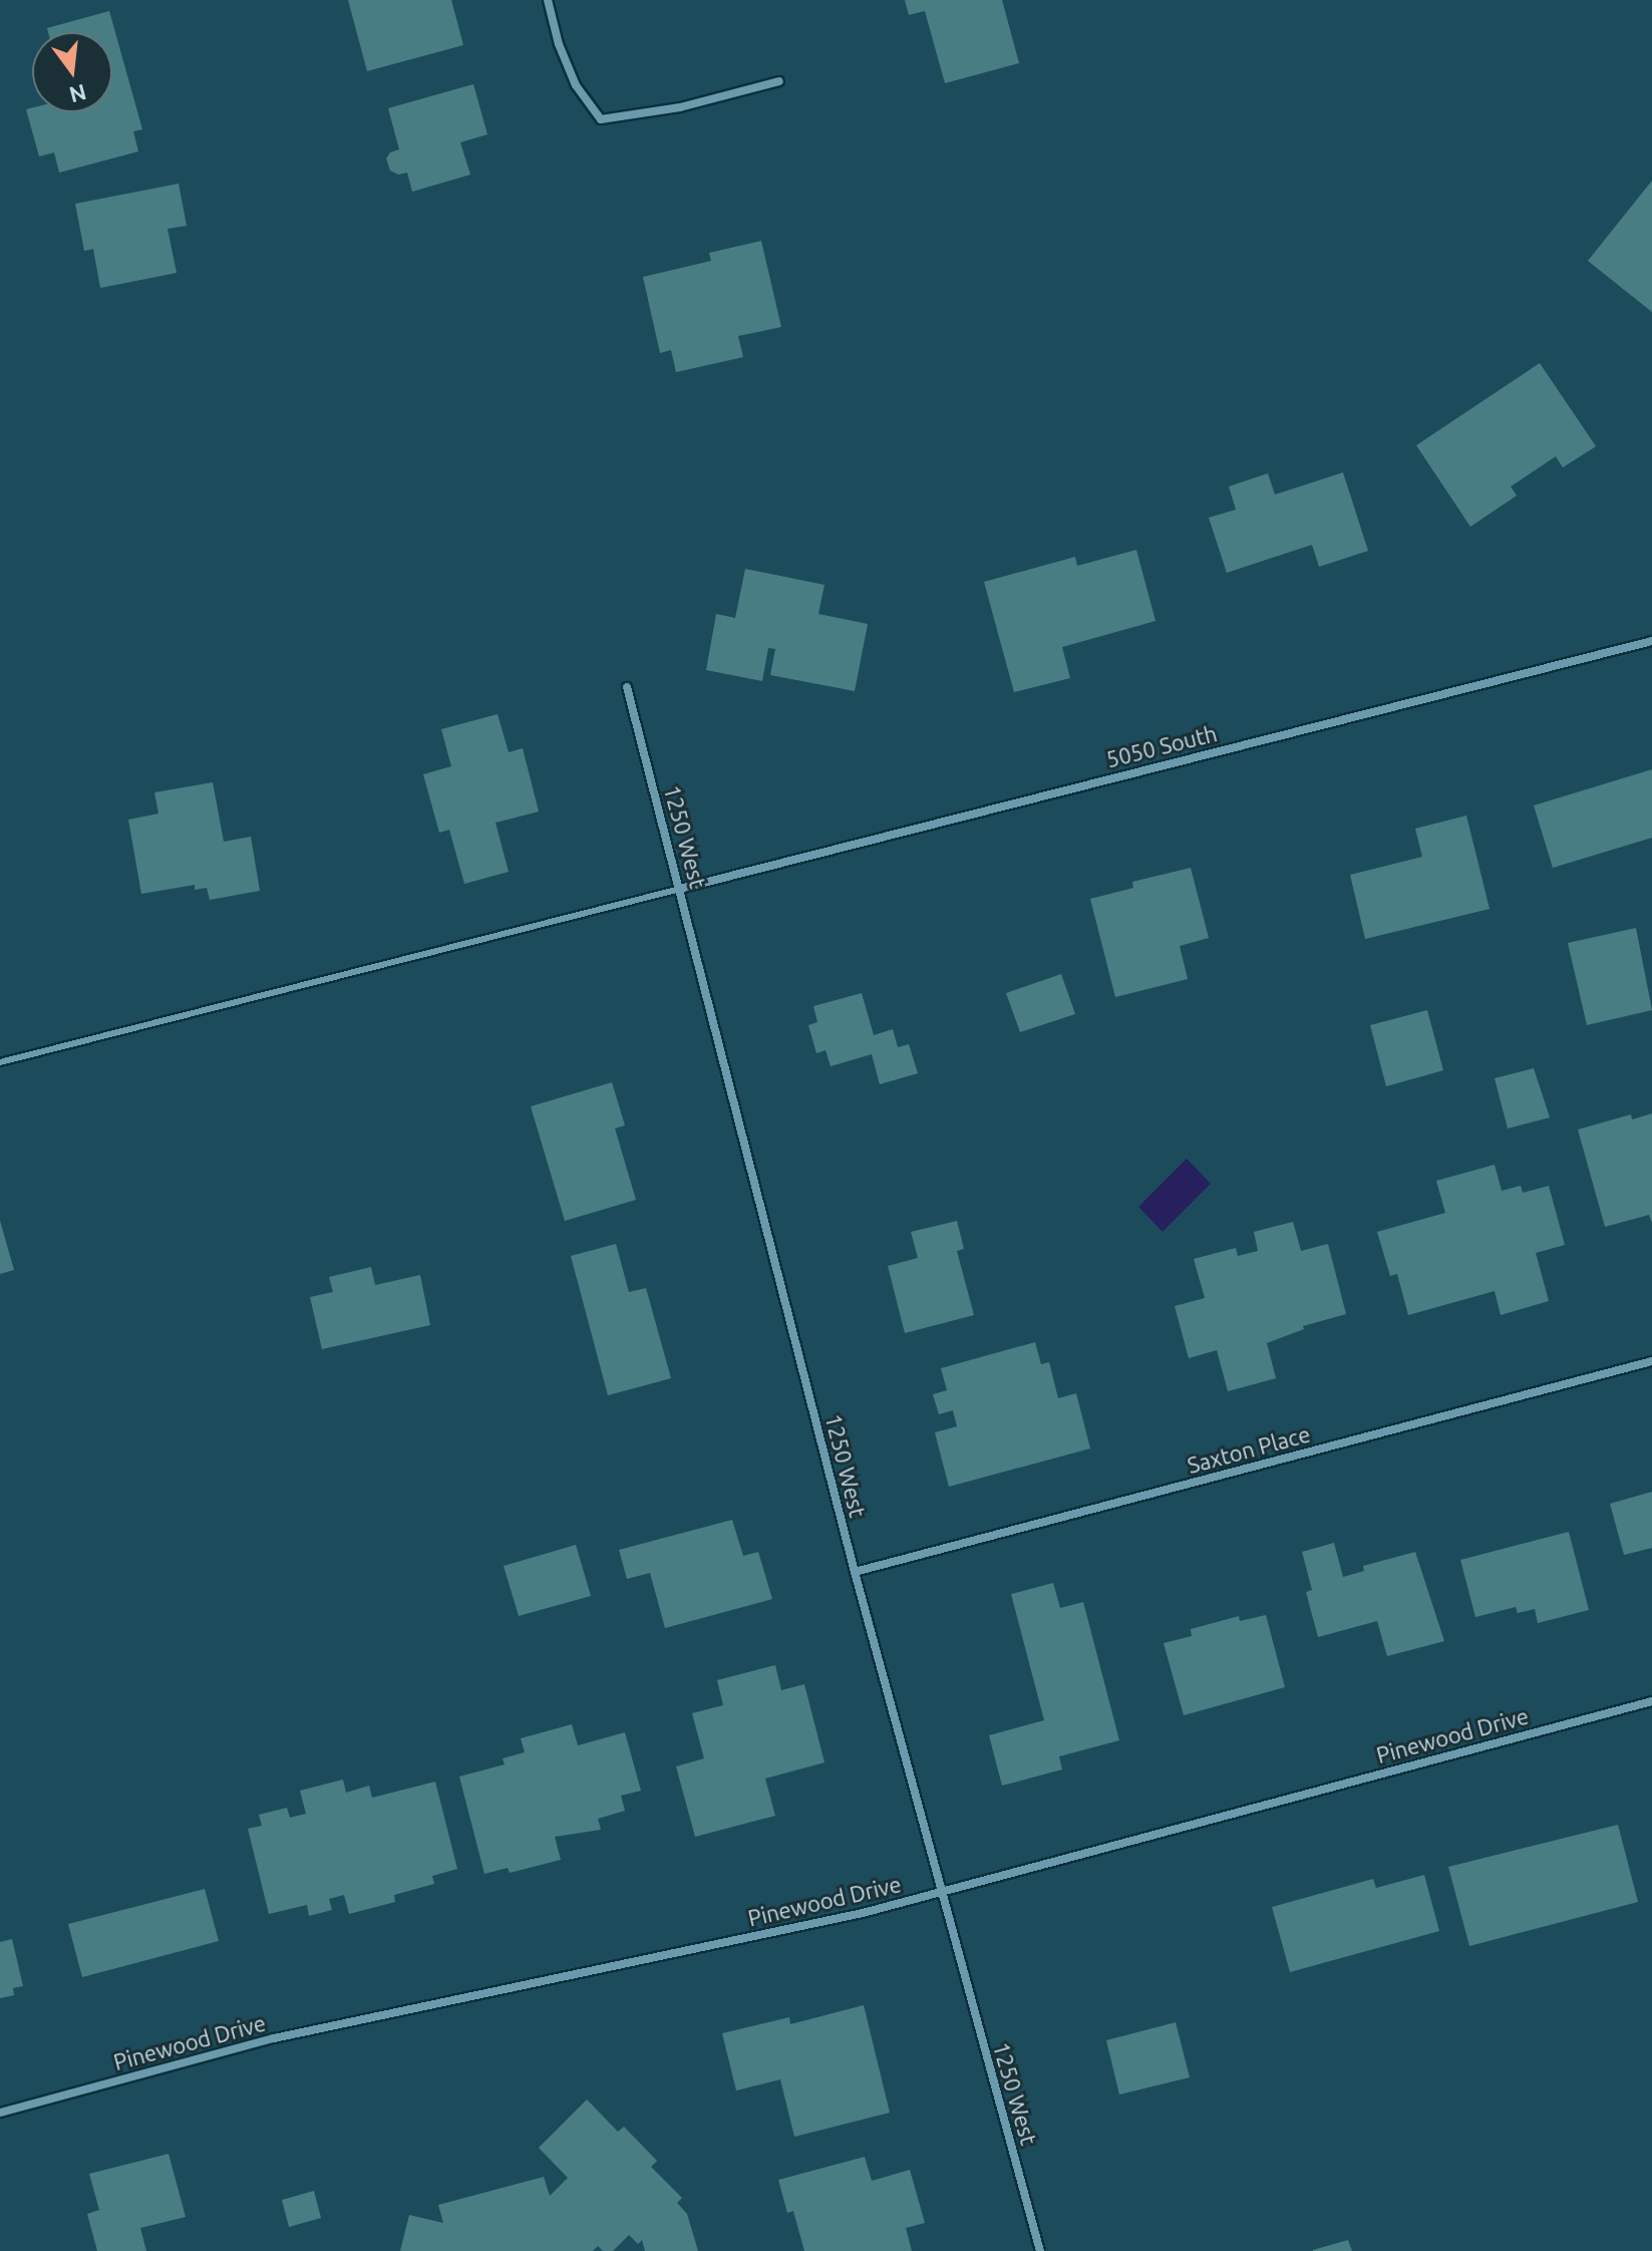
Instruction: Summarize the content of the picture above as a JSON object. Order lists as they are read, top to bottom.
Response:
{
  "streets": {
    "street": [
      "5050 South",
      "1250 West",
      "Saxton Place",
      "Pinewood Drive"
    ]
  },
  "crossings": [
    ["5050 South", "1250 West"],
    ["1250 West", "Saxton Place"],
    ["1250 West", "Pinewood Drive"]
  ],
  "north": "bottom"
}
